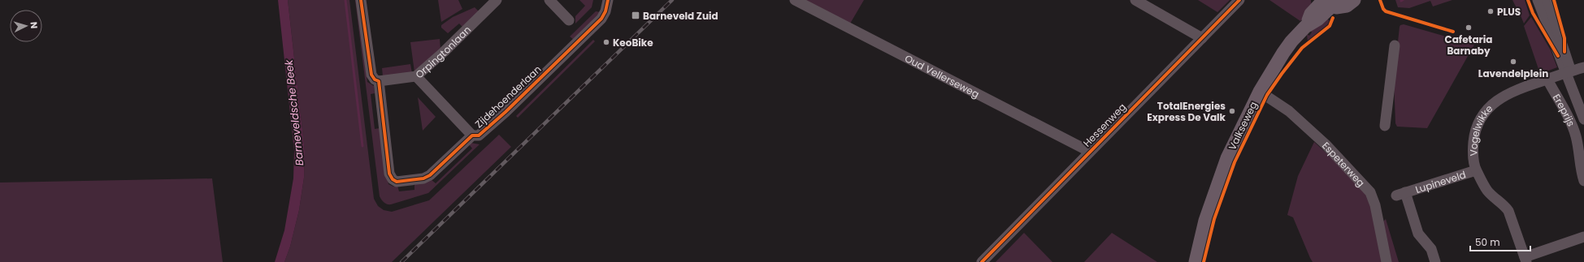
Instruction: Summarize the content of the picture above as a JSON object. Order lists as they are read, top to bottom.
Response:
{
  "streets": {
    "main road": ["Valkseweg"],
    "street": [
      "Orpingtonlaan",
      "Oud Vellerseweg",
      "Zijdehoenderlaan",
      "Ereprijs",
      "Hessenweg",
      "Vogelwikke",
      "Espeterweg",
      "Lupineveld"
    ]
  },
  "crossings": [
    ["Orpingtonlaan", "Zijdehoenderlaan"],
    ["Oud Vellerseweg", "Hessenweg"],
    ["Ereprijs", "Vogelwikke"],
    ["Valkseweg", "Espeterweg"],
    ["Vogelwikke", "Lupineveld"]
  ],
  "water": ["Barneveldsche Beek"],
  "places": {
    "other": [
      "PLUS",
      "Cafetaria Barnaby",
      "KeoBike",
      "Lavendelplein",
      "TotalEnergies Express De Valk"
    ],
    "transit": ["Barneveld Zuid"]
  },
  "scale_bar": "50 m",
  "north": "right"
}
